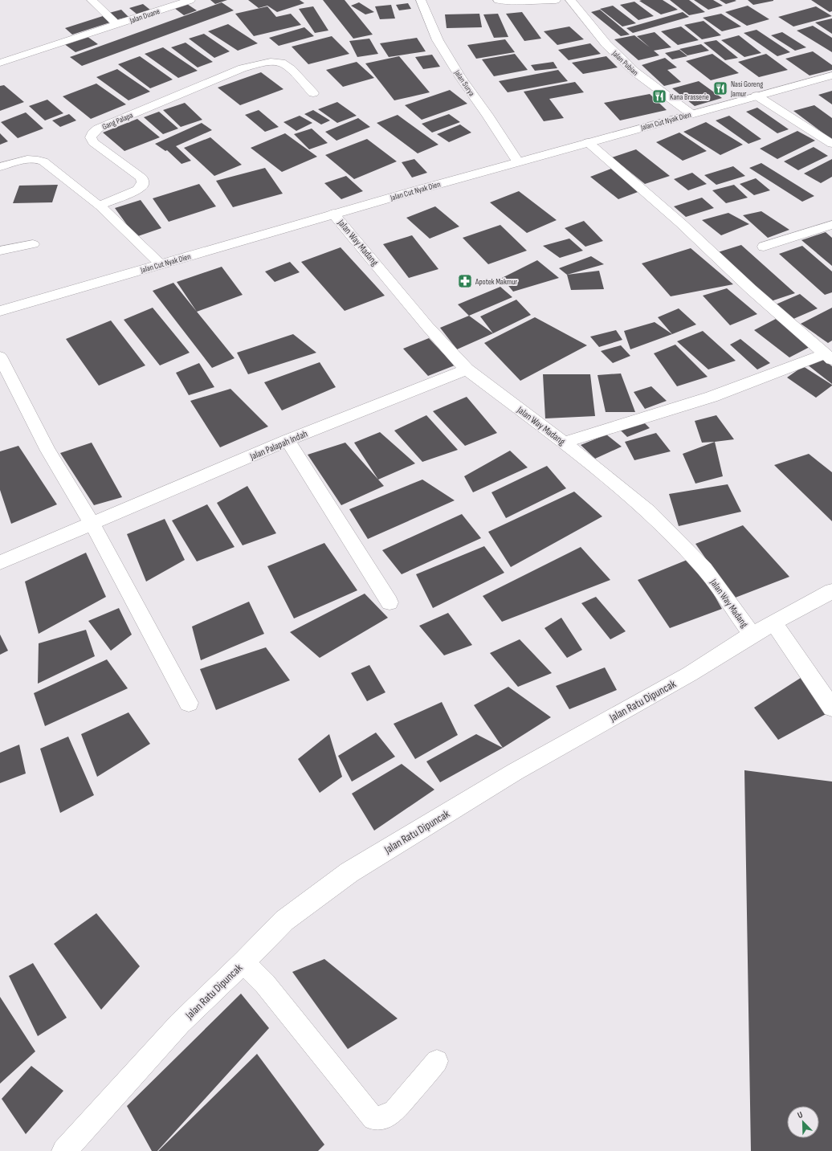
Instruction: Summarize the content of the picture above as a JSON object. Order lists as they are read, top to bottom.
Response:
{
  "streets": {
    "street": [
      "Jalan Duane",
      "Jalan Pubian",
      "Jalan Surya",
      "Gang Palapa",
      "Jalan Cut Nyak Dien",
      "Jalan Way Madang",
      "Jalan Palapah Indah",
      "Jalan Ratu Dipuncak"
    ]
  },
  "crossings": [
    ["Jalan Pubian", "Jalan Cut Nyak Dien"],
    ["Jalan Surya", "Jalan Cut Nyak Dien"],
    ["Jalan Cut Nyak Dien", "Jalan Way Madang"],
    ["Jalan Way Madang", "Jalan Palapah Indah"],
    ["Jalan Way Madang", "Jalan Ratu Dipuncak"]
  ],
  "places": {
    "restaurant": ["Nasi Goreng Jamur", "Kana Brasserie"],
    "pharmacy": ["Apotek Makmur"]
  },
  "north": "top left"
}
